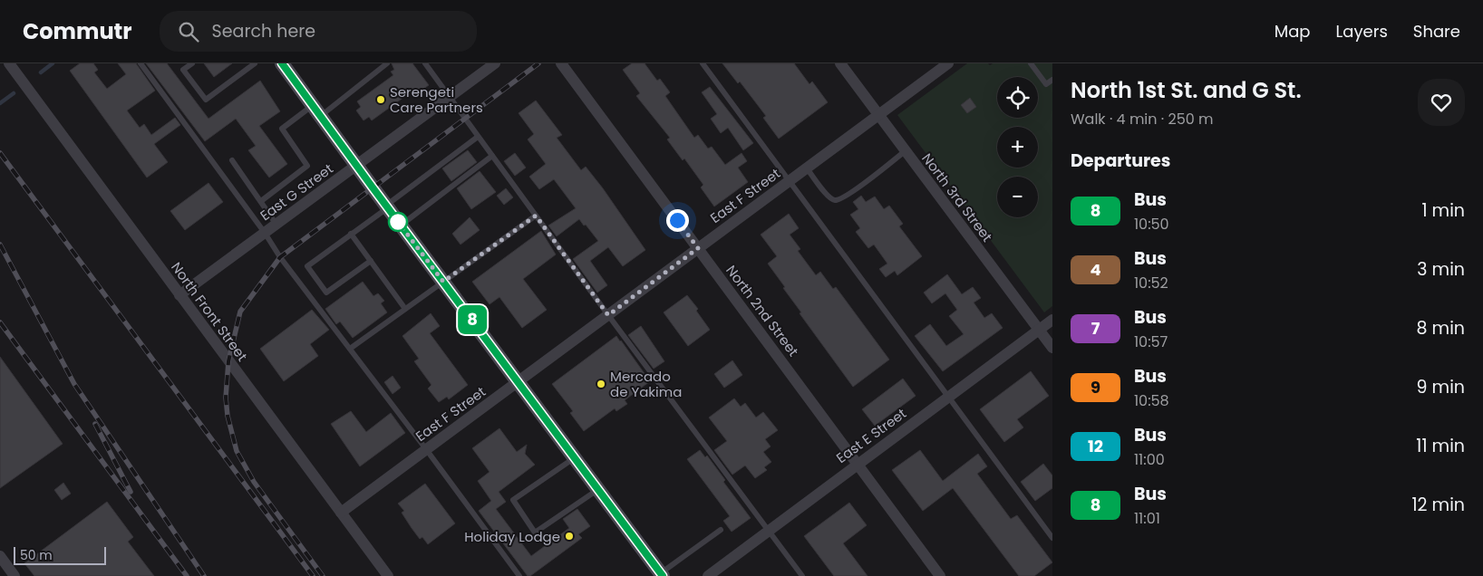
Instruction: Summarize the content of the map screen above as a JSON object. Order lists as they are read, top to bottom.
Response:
{
  "streets": {
    "street": [
      "East G Street",
      "East F Street",
      "North 3rd Street",
      "North 2nd Street",
      "North Front Street",
      "East E Street"
    ]
  },
  "crossings": [
    ["East G Street", "North Front Street"],
    ["East F Street", "North 3rd Street"],
    ["East F Street", "North 2nd Street"],
    ["East F Street", "North Front Street"],
    ["North 3rd Street", "East E Street"],
    ["North 2nd Street", "East E Street"]
  ],
  "places": ["Serengeti Care Partners", "Mercado de Yakima", "Holiday Lodge"],
  "lines": ["bus line 8"],
  "scale_bar": "50 m",
  "page": {
    "header": "Commutr",
    "search": "Search here",
    "nav": ["Map", "Layers", "Share"],
    "on_map": "8",
    "heading": [
      ["North 1st St. and G St.", "Walk · 4 min · 250 m"],
      "Departures"
    ],
    "map_buttons": ["+", "−"],
    "list": [
      {
        "mark": "8",
        "name": "Bus",
        "note": "10:50",
        "value": "1 min"
      },
      {
        "mark": "4",
        "name": "Bus",
        "note": "10:52",
        "value": "3 min"
      },
      {
        "mark": "7",
        "name": "Bus",
        "note": "10:57",
        "value": "8 min"
      },
      {
        "mark": "9",
        "name": "Bus",
        "note": "10:58",
        "value": "9 min"
      },
      {
        "mark": "12",
        "name": "Bus",
        "note": "11:00",
        "value": "11 min"
      },
      {
        "mark": "8",
        "name": "Bus",
        "note": "11:01",
        "value": "12 min"
      }
    ],
    "scale": "50 m"
  }
}
